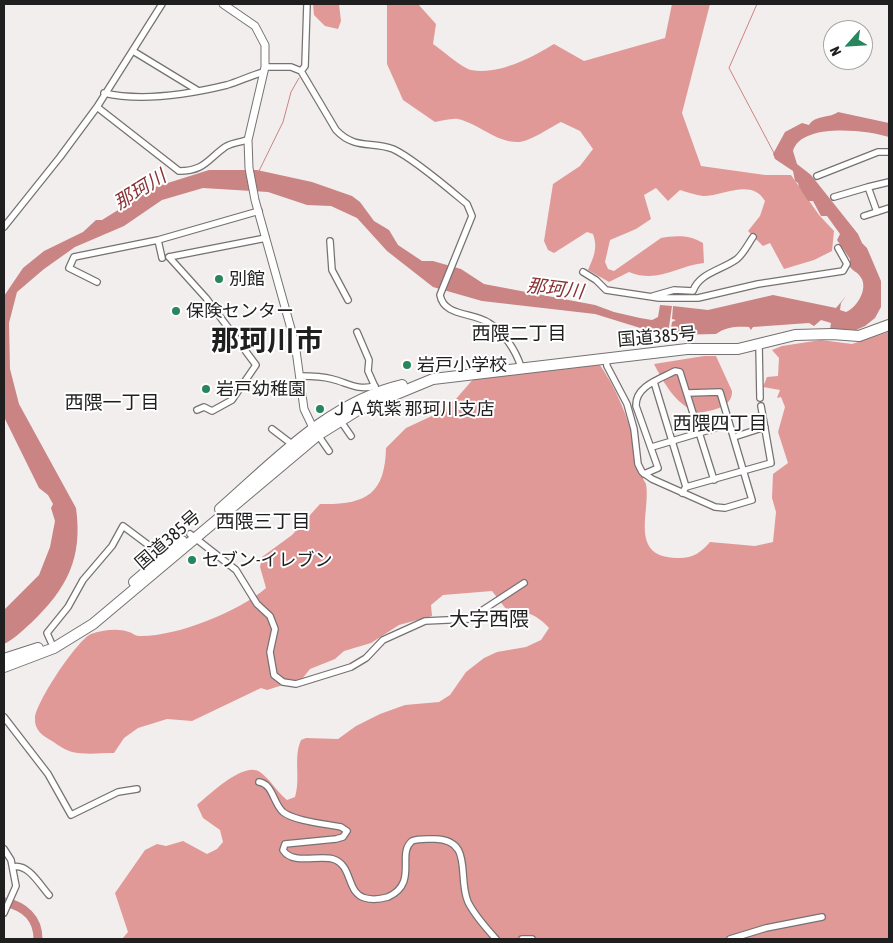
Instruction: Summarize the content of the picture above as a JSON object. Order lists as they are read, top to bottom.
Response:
{
  "streets": {
    "highway": ["国道385号"]
  },
  "districts": [
    "西隈二丁目",
    "那珂川市",
    "西隈一丁目",
    "西隈四丁目",
    "西隈三丁目",
    "大字西隈"
  ],
  "water": ["那珂川"],
  "places": [
    "別館",
    "保険センター",
    "岩戸小学校",
    "岩戸幼稚園",
    "ＪＡ筑紫 那珂川支店",
    "セブン-イレブン"
  ],
  "north": "bottom left"
}
